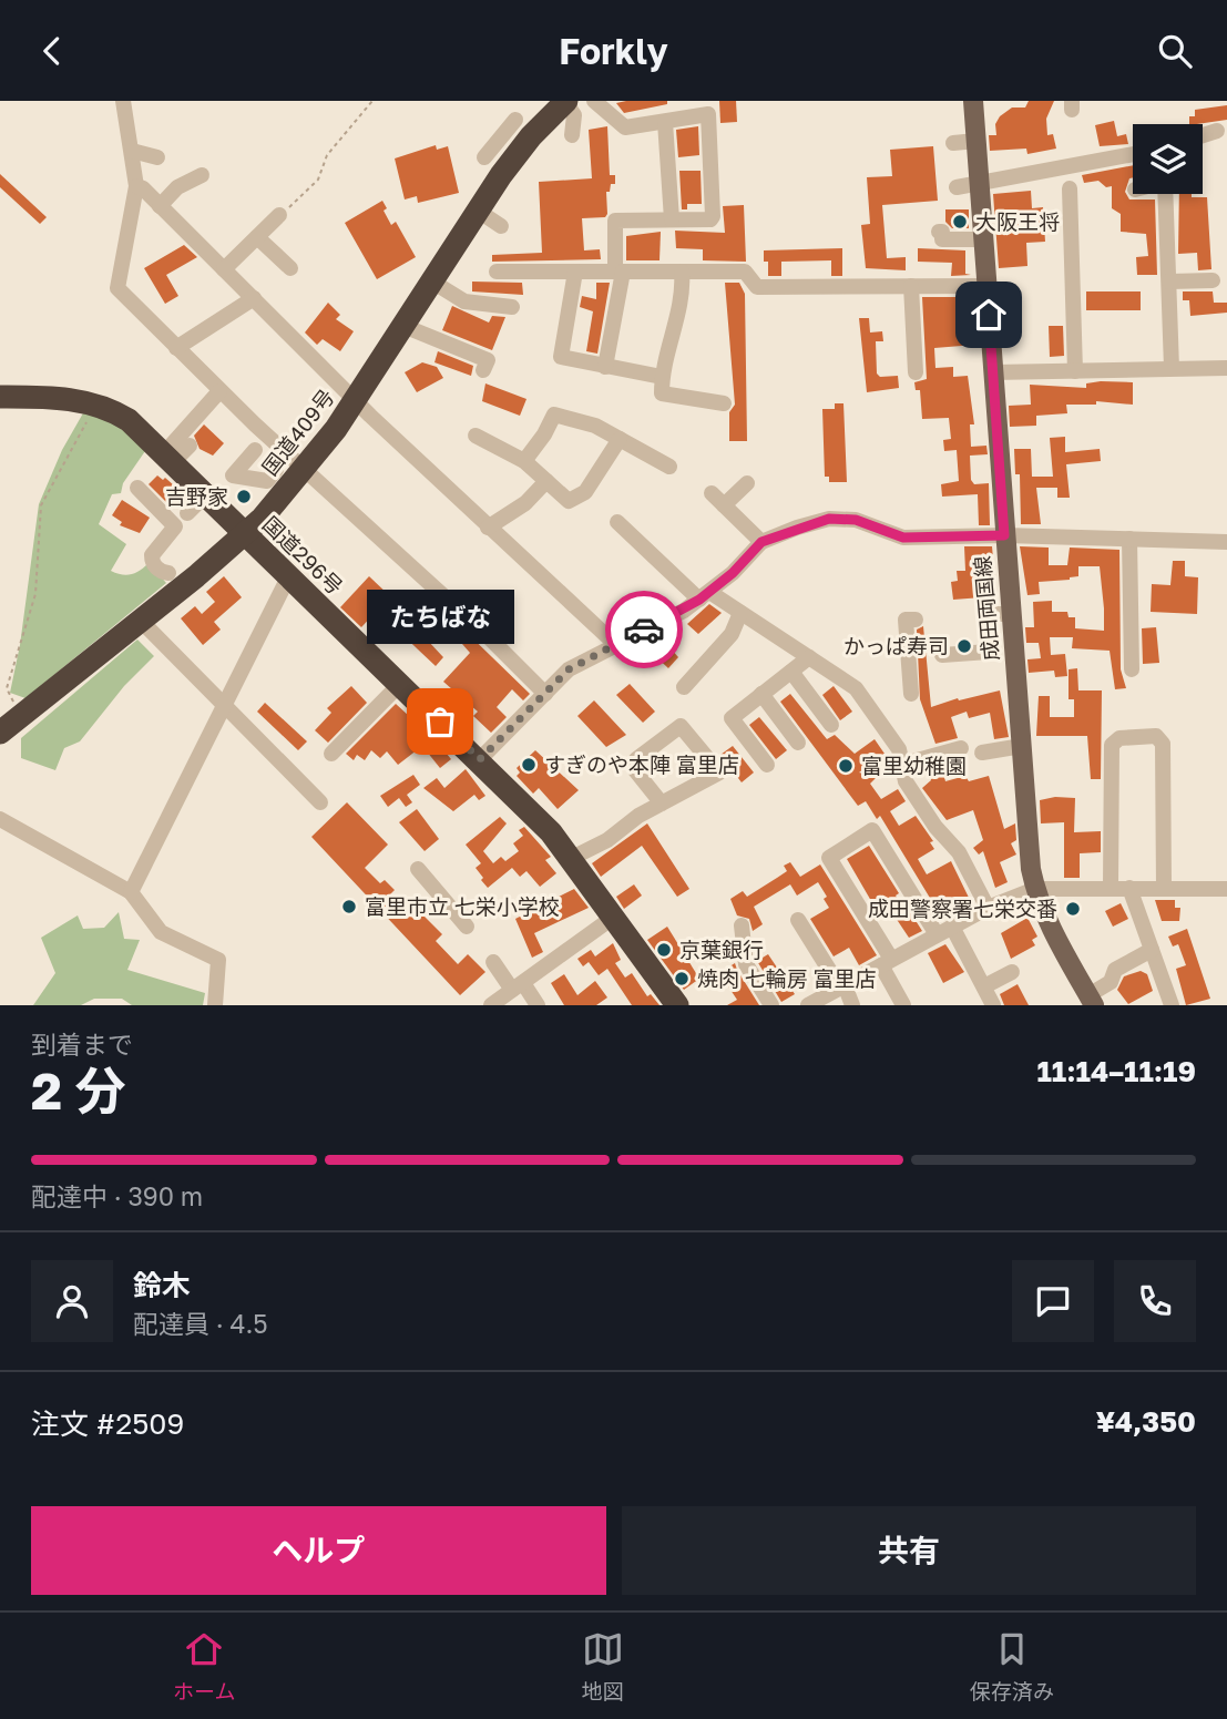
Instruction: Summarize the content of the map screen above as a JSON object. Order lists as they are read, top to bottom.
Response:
{
  "streets": {
    "highway": ["国道409号", "国道296号"],
    "main road": ["成田両国線"]
  },
  "crossings": [
    ["国道409号", "国道296号"]
  ],
  "places": [
    "大阪王将",
    "吉野家",
    "かっぱ寿司",
    "たちばな",
    "すぎのや本陣 富里店",
    "富里幼稚園",
    "富里市立 七栄小学校",
    "成田警察署七栄交番",
    "京葉銀行",
    "焼肉 七輪房 富里店"
  ],
  "page": {
    "header": "Forkly",
    "bubble": "たちばな",
    "heading": ["2 分", "到着まで", "11:14–11:19"],
    "panel": [
      "鈴木",
      "配達員 · 4.5",
      "注文 #2509",
      "¥4,350"
    ],
    "bar": "配達中 · 390 m",
    "buttons": ["ヘルプ", "共有"],
    "tabs": ["ホーム", "地図", "保存済み"]
  }
}
